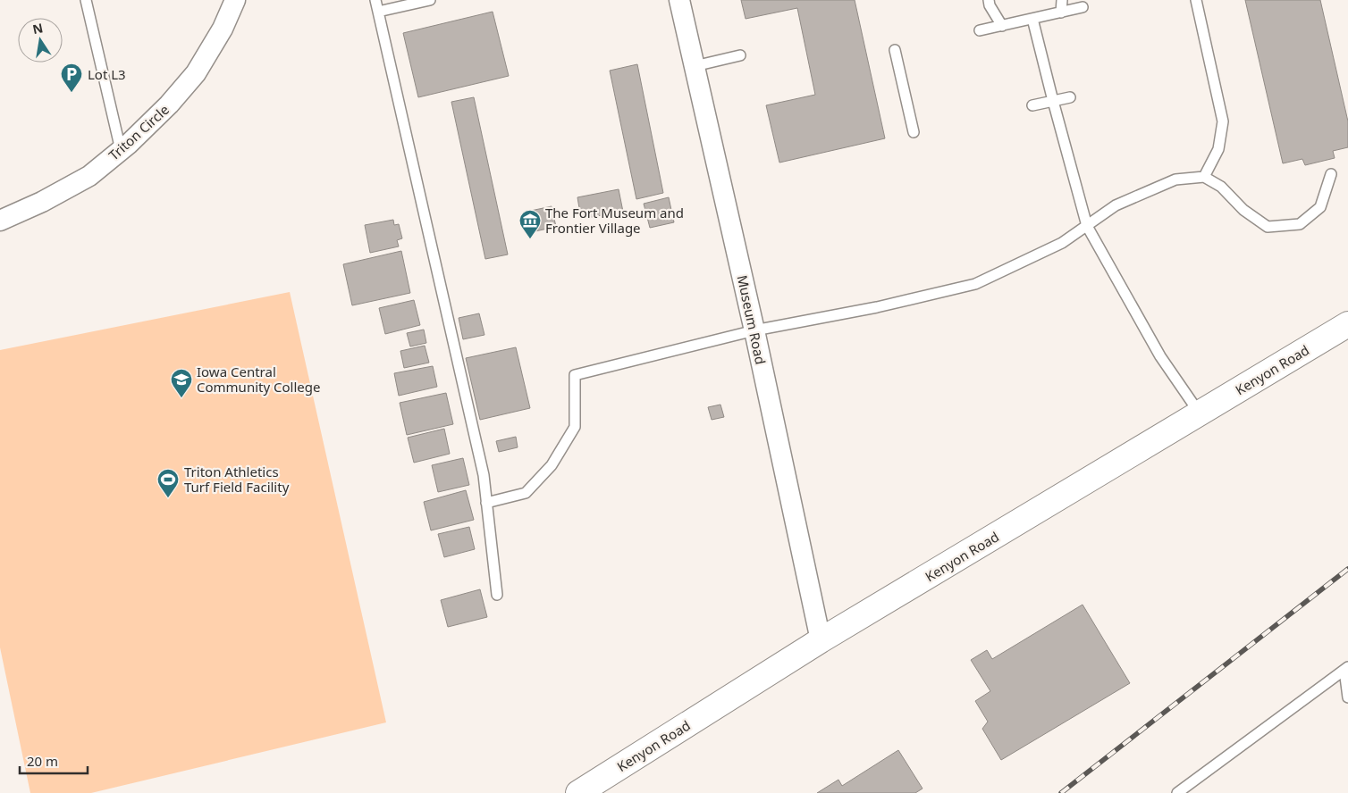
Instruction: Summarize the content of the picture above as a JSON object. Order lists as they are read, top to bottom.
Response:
{
  "streets": {
    "main road": ["Kenyon Road"],
    "street": ["Triton Circle", "Museum Road"]
  },
  "crossings": [
    ["Museum Road", "Kenyon Road"]
  ],
  "places": {
    "parking": ["Lot L3"],
    "museum": ["The Fort Museum and Frontier Village"],
    "school or university": ["Iowa Central Community College"],
    "sports": ["Triton Athletics Turf Field Facility"]
  },
  "scale_bar": "20 m",
  "north": "top"
}
